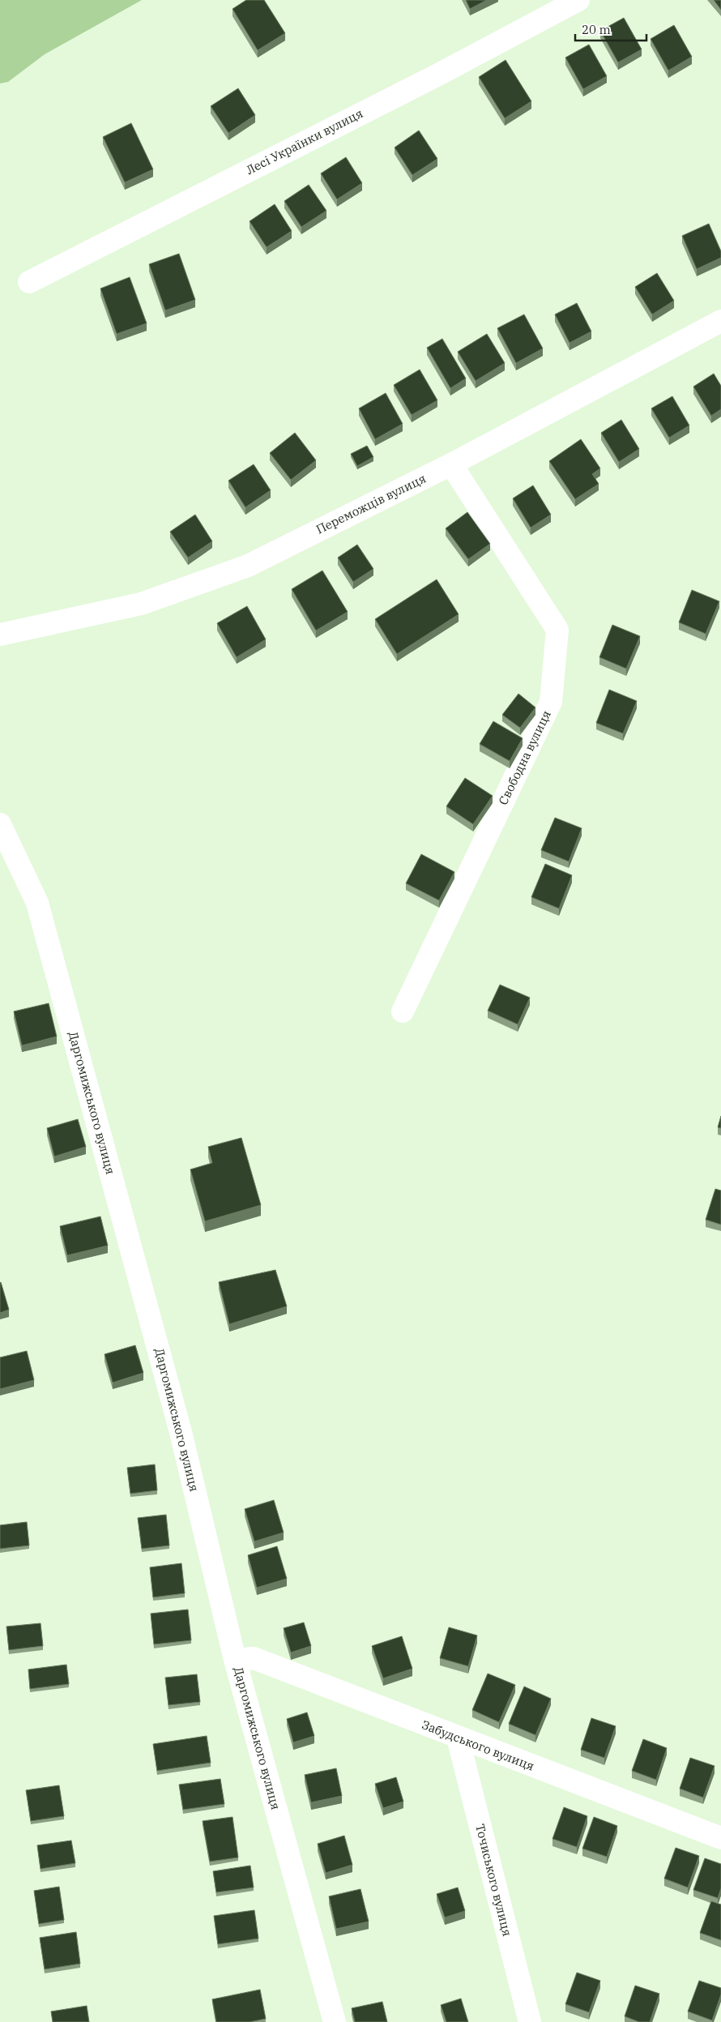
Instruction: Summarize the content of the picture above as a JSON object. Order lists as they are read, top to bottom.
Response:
{
  "streets": {
    "street": [
      "Лесі Українки вулиця",
      "Переможців вулиця",
      "Свободна вулиця",
      "Даргомижського вулиця",
      "Забудського вулиця",
      "Точиського вулиця"
    ]
  },
  "crossings": [
    ["Переможців вулиця", "Свободна вулиця"],
    ["Даргомижського вулиця", "Забудського вулиця"],
    ["Забудського вулиця", "Точиського вулиця"]
  ],
  "scale_bar": "20 m"
}
